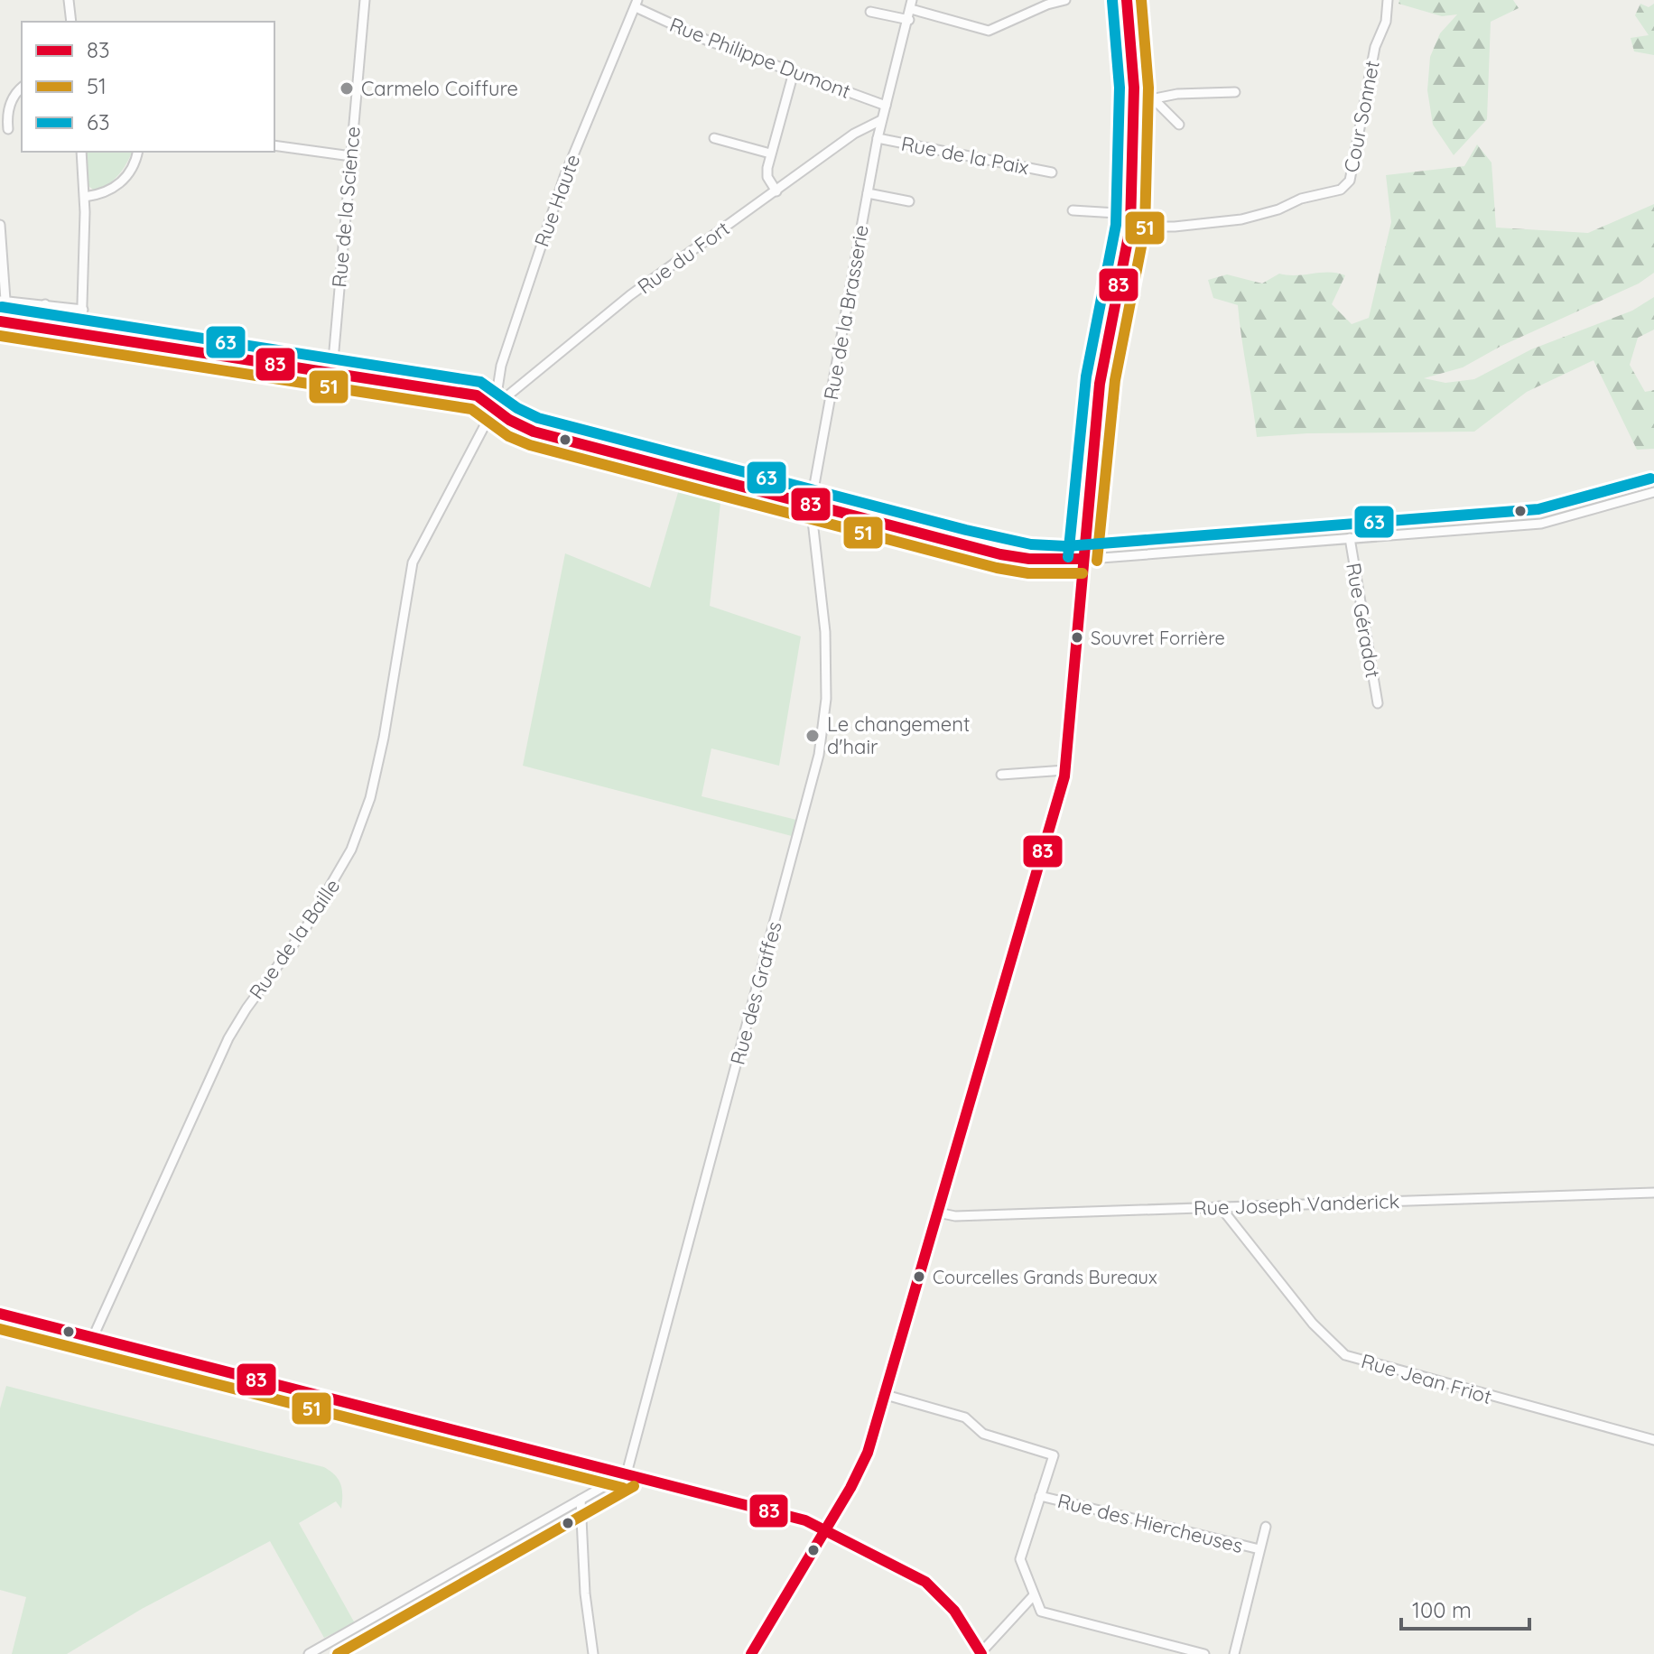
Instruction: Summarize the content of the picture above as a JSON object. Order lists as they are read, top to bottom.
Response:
{
  "streets": {
    "street": [
      "Rue Philippe Dumont",
      "Cour Sonnet",
      "Rue de la Paix",
      "Rue Haute",
      "Rue de la Science",
      "Rue du Fort",
      "Rue de la Brasserie",
      "Rue Géradot",
      "Rue de la Baille",
      "Rue des Graffes",
      "Rue Joseph Vanderick",
      "Rue Jean Friot",
      "Rue des Hiercheuses"
    ]
  },
  "crossings": [
    ["Rue Philippe Dumont", "Rue Haute"],
    ["Rue Philippe Dumont", "Rue de la Brasserie"],
    ["Rue de la Paix", "Rue de la Brasserie"],
    ["Rue Haute", "Rue du Fort"],
    ["Rue Haute", "Rue de la Baille"],
    ["Rue du Fort", "Rue de la Brasserie"],
    ["Rue du Fort", "Rue de la Baille"],
    ["Rue de la Brasserie", "Rue des Graffes"],
    ["Rue Joseph Vanderick", "Rue Jean Friot"]
  ],
  "places": [
    "Carmelo Coiffure",
    "Souvret Forrière",
    "Le changement d'hair",
    "Courcelles Grands Bureaux"
  ],
  "lines": ["transit line 83", "transit line 51", "transit line 63"],
  "legend": ["83", "51", "63"],
  "scale_bar": "100 m"
}
